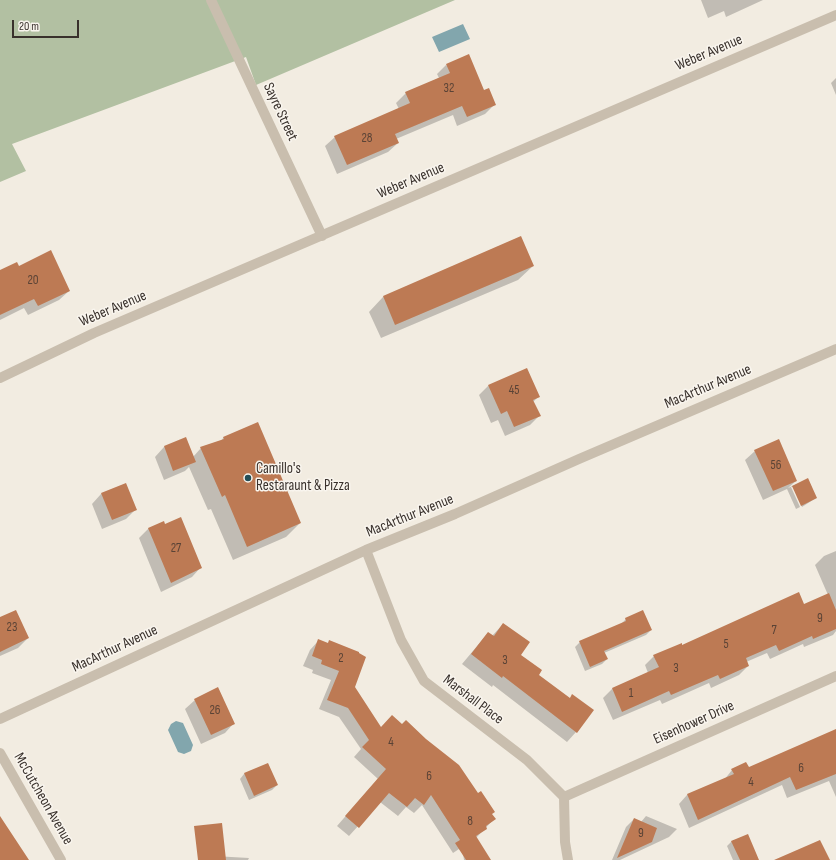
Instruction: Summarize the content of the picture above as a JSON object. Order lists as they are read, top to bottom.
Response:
{
  "streets": {
    "street": [
      "Weber Avenue",
      "Sayre Street",
      "MacArthur Avenue",
      "Marshall Place",
      "Eisenhower Drive",
      "McCutcheon Avenue"
    ]
  },
  "crossings": [
    ["Weber Avenue", "Sayre Street"],
    ["MacArthur Avenue", "Marshall Place"],
    ["Marshall Place", "Eisenhower Drive"]
  ],
  "places": ["Camillo's Restaraunt & Pizza"],
  "house_numbers": [
    "32",
    "28",
    "20",
    "45",
    "56",
    "27",
    "9",
    "23",
    "7",
    "5",
    "2",
    "3",
    "3",
    "1",
    "26",
    "4",
    "6",
    "6",
    "4",
    "8",
    "9"
  ],
  "scale_bar": "20 m"
}
